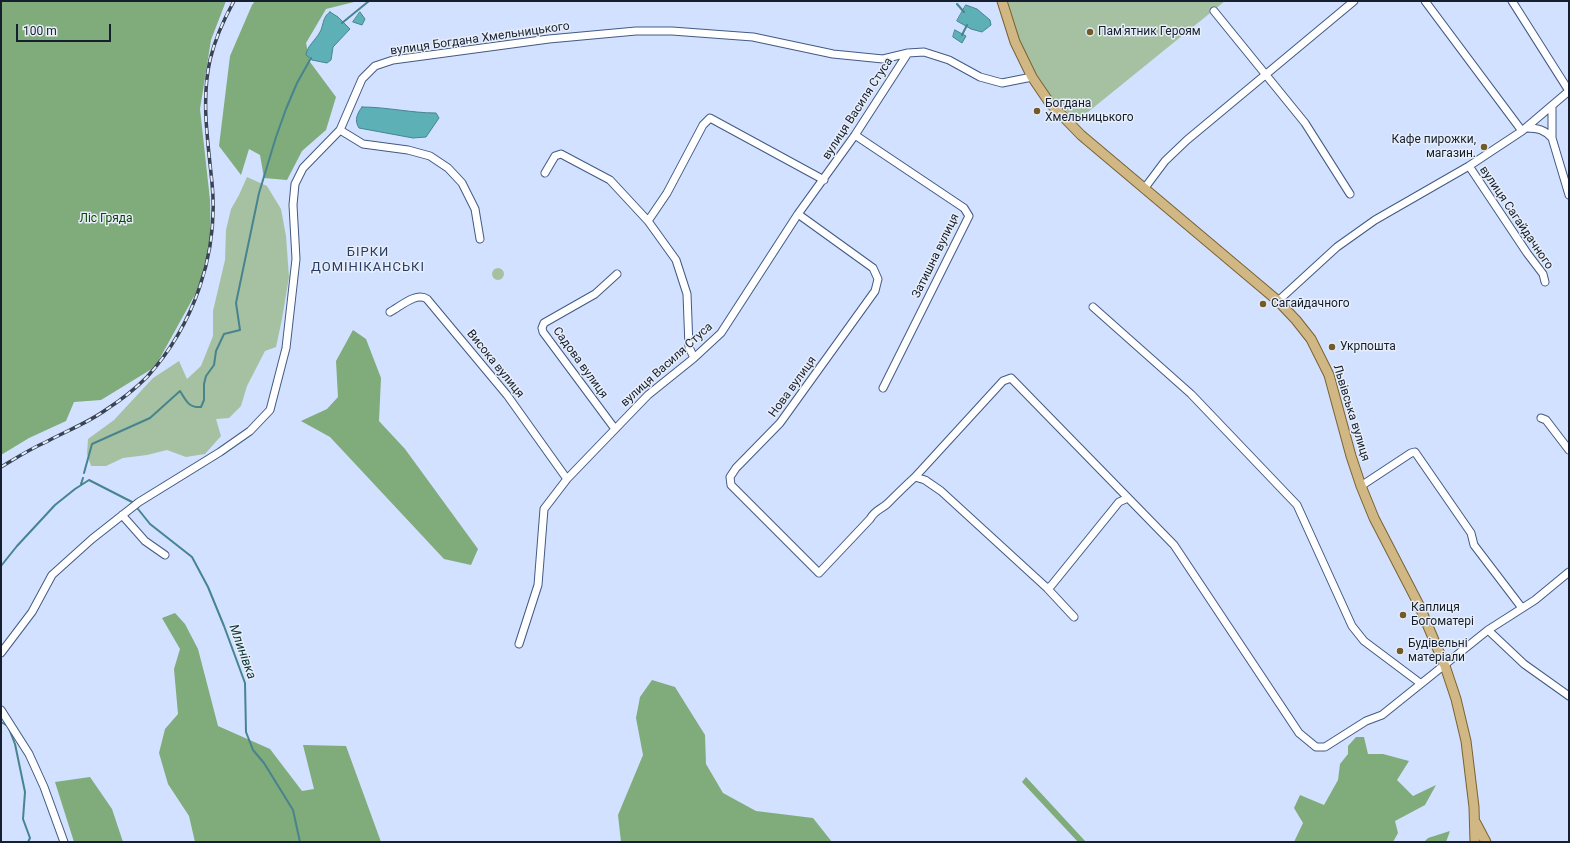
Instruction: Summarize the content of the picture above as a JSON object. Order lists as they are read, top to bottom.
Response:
{
  "streets": {
    "main road": ["Львівська вулиця"],
    "street": [
      "вулиця Богдана Хмельницького",
      "вулиця Василя Стуса",
      "вулиця Сагайдачного",
      "Затишна вулиця",
      "Садова вулиця",
      "Висока вулиця",
      "Нова вулиця"
    ]
  },
  "crossings": [
    ["вулиця Богдана Хмельницького", "вулиця Василя Стуса"],
    ["вулиця Богдана Хмельницького", "Львівська вулиця"],
    ["вулиця Василя Стуса", "Затишна вулиця"],
    ["вулиця Василя Стуса", "Садова вулиця"],
    ["вулиця Василя Стуса", "Висока вулиця"],
    ["вулиця Василя Стуса", "Нова вулиця"],
    ["вулиця Сагайдачного", "Львівська вулиця"]
  ],
  "districts": ["БІРКИ ДОМІНІКАНСЬКІ"],
  "water": ["Млинівка"],
  "parks": ["Ліс Гряда"],
  "places": [
    "Пам'ятник Героям",
    "Богдана Хмельницького",
    "Кафе пирожки, магазин.",
    "Сагайдачного",
    "Укрпошта",
    "Каплиця Богоматері",
    "Будівельні матеріали"
  ],
  "scale_bar": "100 m"
}
